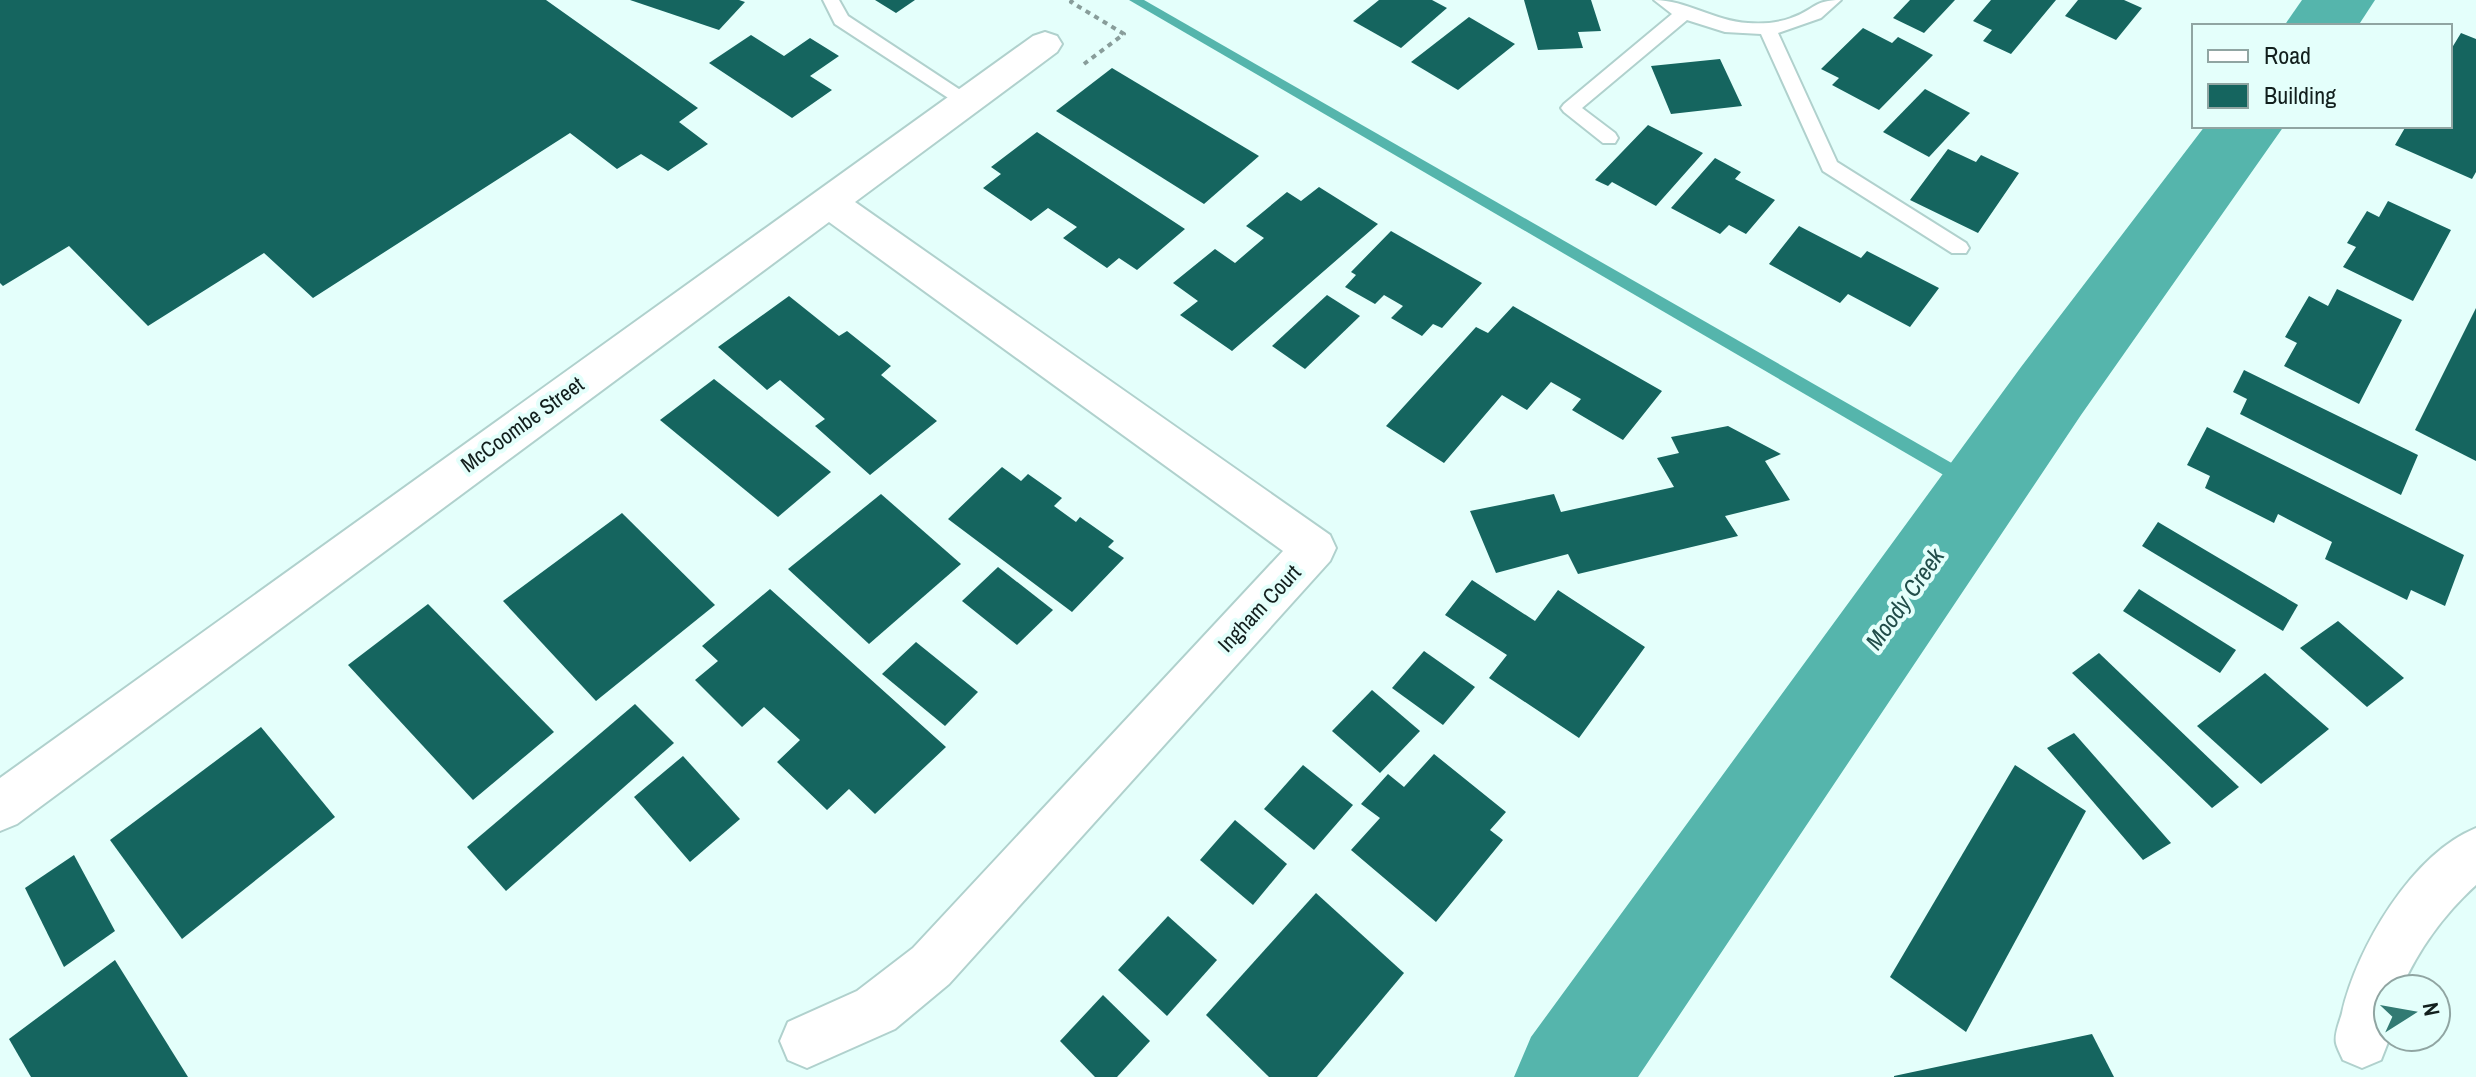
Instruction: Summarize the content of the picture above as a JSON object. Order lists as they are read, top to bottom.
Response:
{
  "streets": {
    "street": ["McCoombe Street", "Ingham Court"]
  },
  "crossings": [
    ["McCoombe Street", "Ingham Court"]
  ],
  "water": ["Moody Creek"],
  "legend": ["Road", "Building"],
  "north": "right"
}
